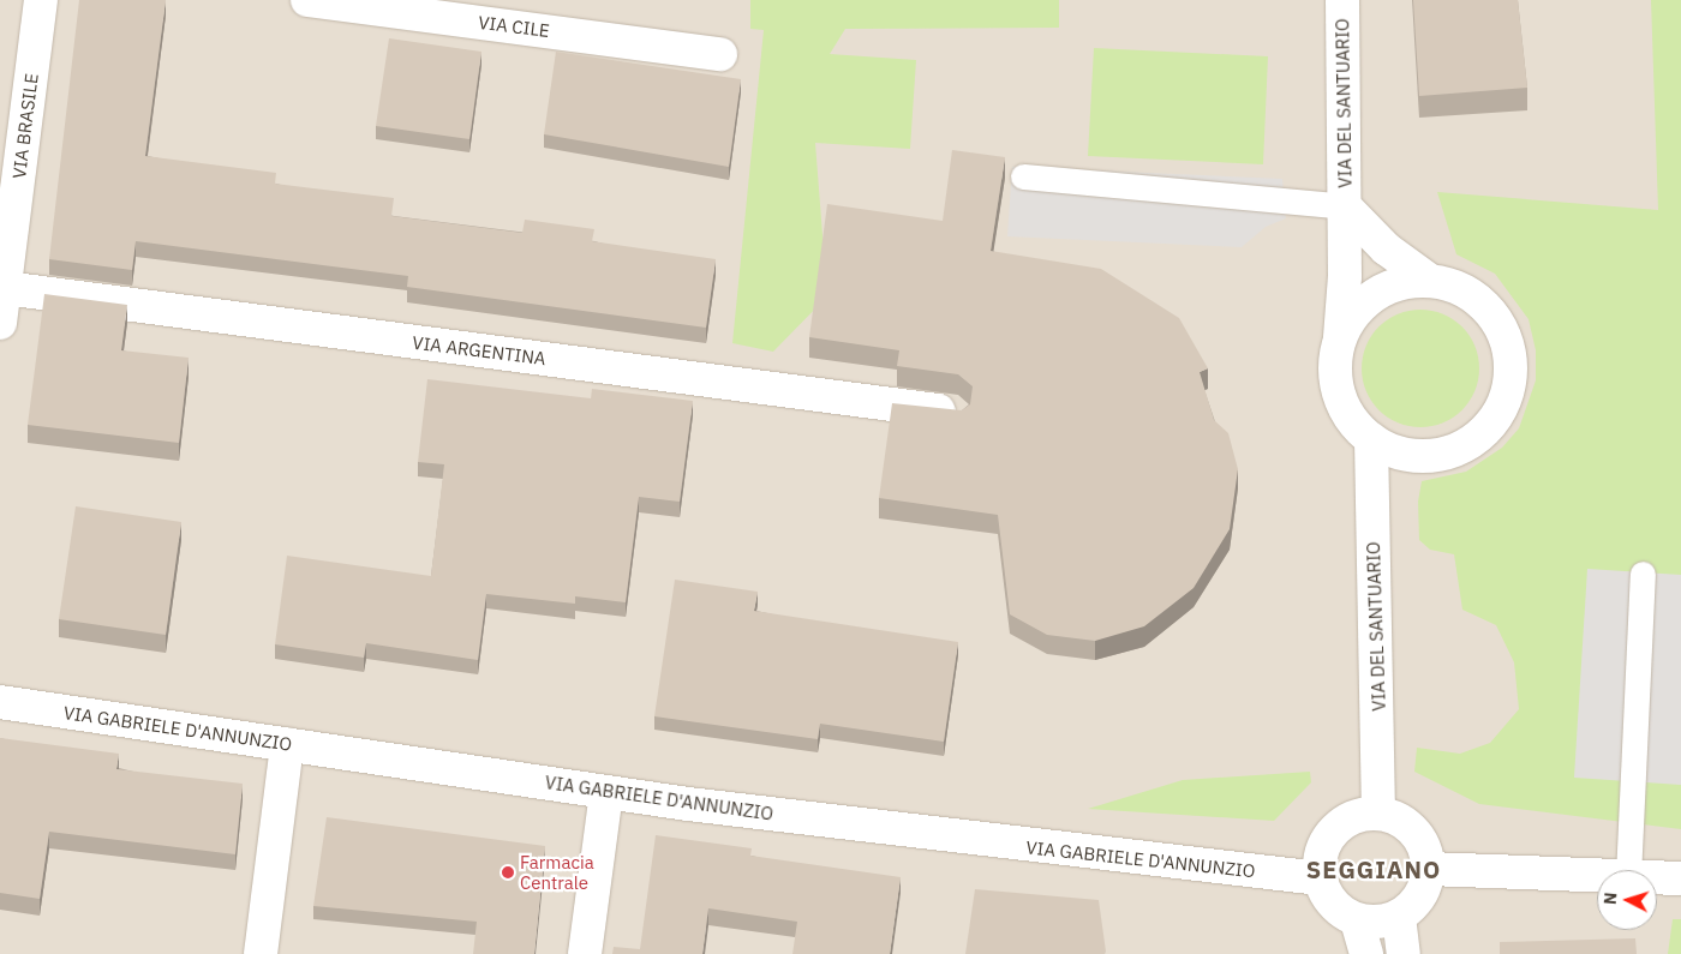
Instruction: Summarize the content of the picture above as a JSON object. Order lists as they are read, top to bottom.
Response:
{
  "streets": {
    "street": [
      "VIA CILE",
      "VIA DEL SANTUARIO",
      "VIA BRASILE",
      "VIA ARGENTINA",
      "VIA GABRIELE D'ANNUNZIO"
    ]
  },
  "crossings": [
    ["VIA DEL SANTUARIO", "VIA GABRIELE D'ANNUNZIO"],
    ["VIA BRASILE", "VIA ARGENTINA"]
  ],
  "districts": ["SEGGIANO"],
  "places": ["Farmacia Centrale"],
  "north": "left"
}
